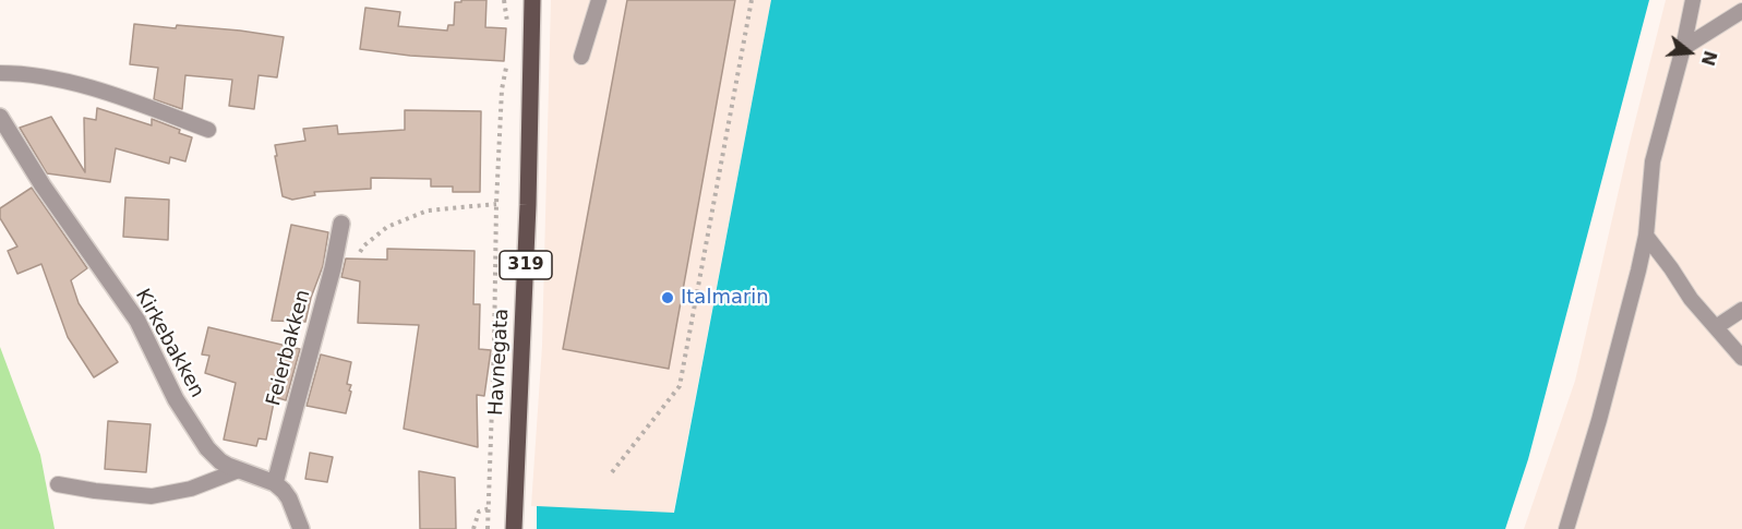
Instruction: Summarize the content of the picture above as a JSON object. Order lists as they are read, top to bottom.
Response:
{
  "streets": {
    "main road": ["319", "Havnegata"],
    "street": ["Kirkebakken", "Feierbakken"]
  },
  "crossings": [
    ["Kirkebakken", "Feierbakken"]
  ],
  "places": ["Italmarin"],
  "north": "right"
}
